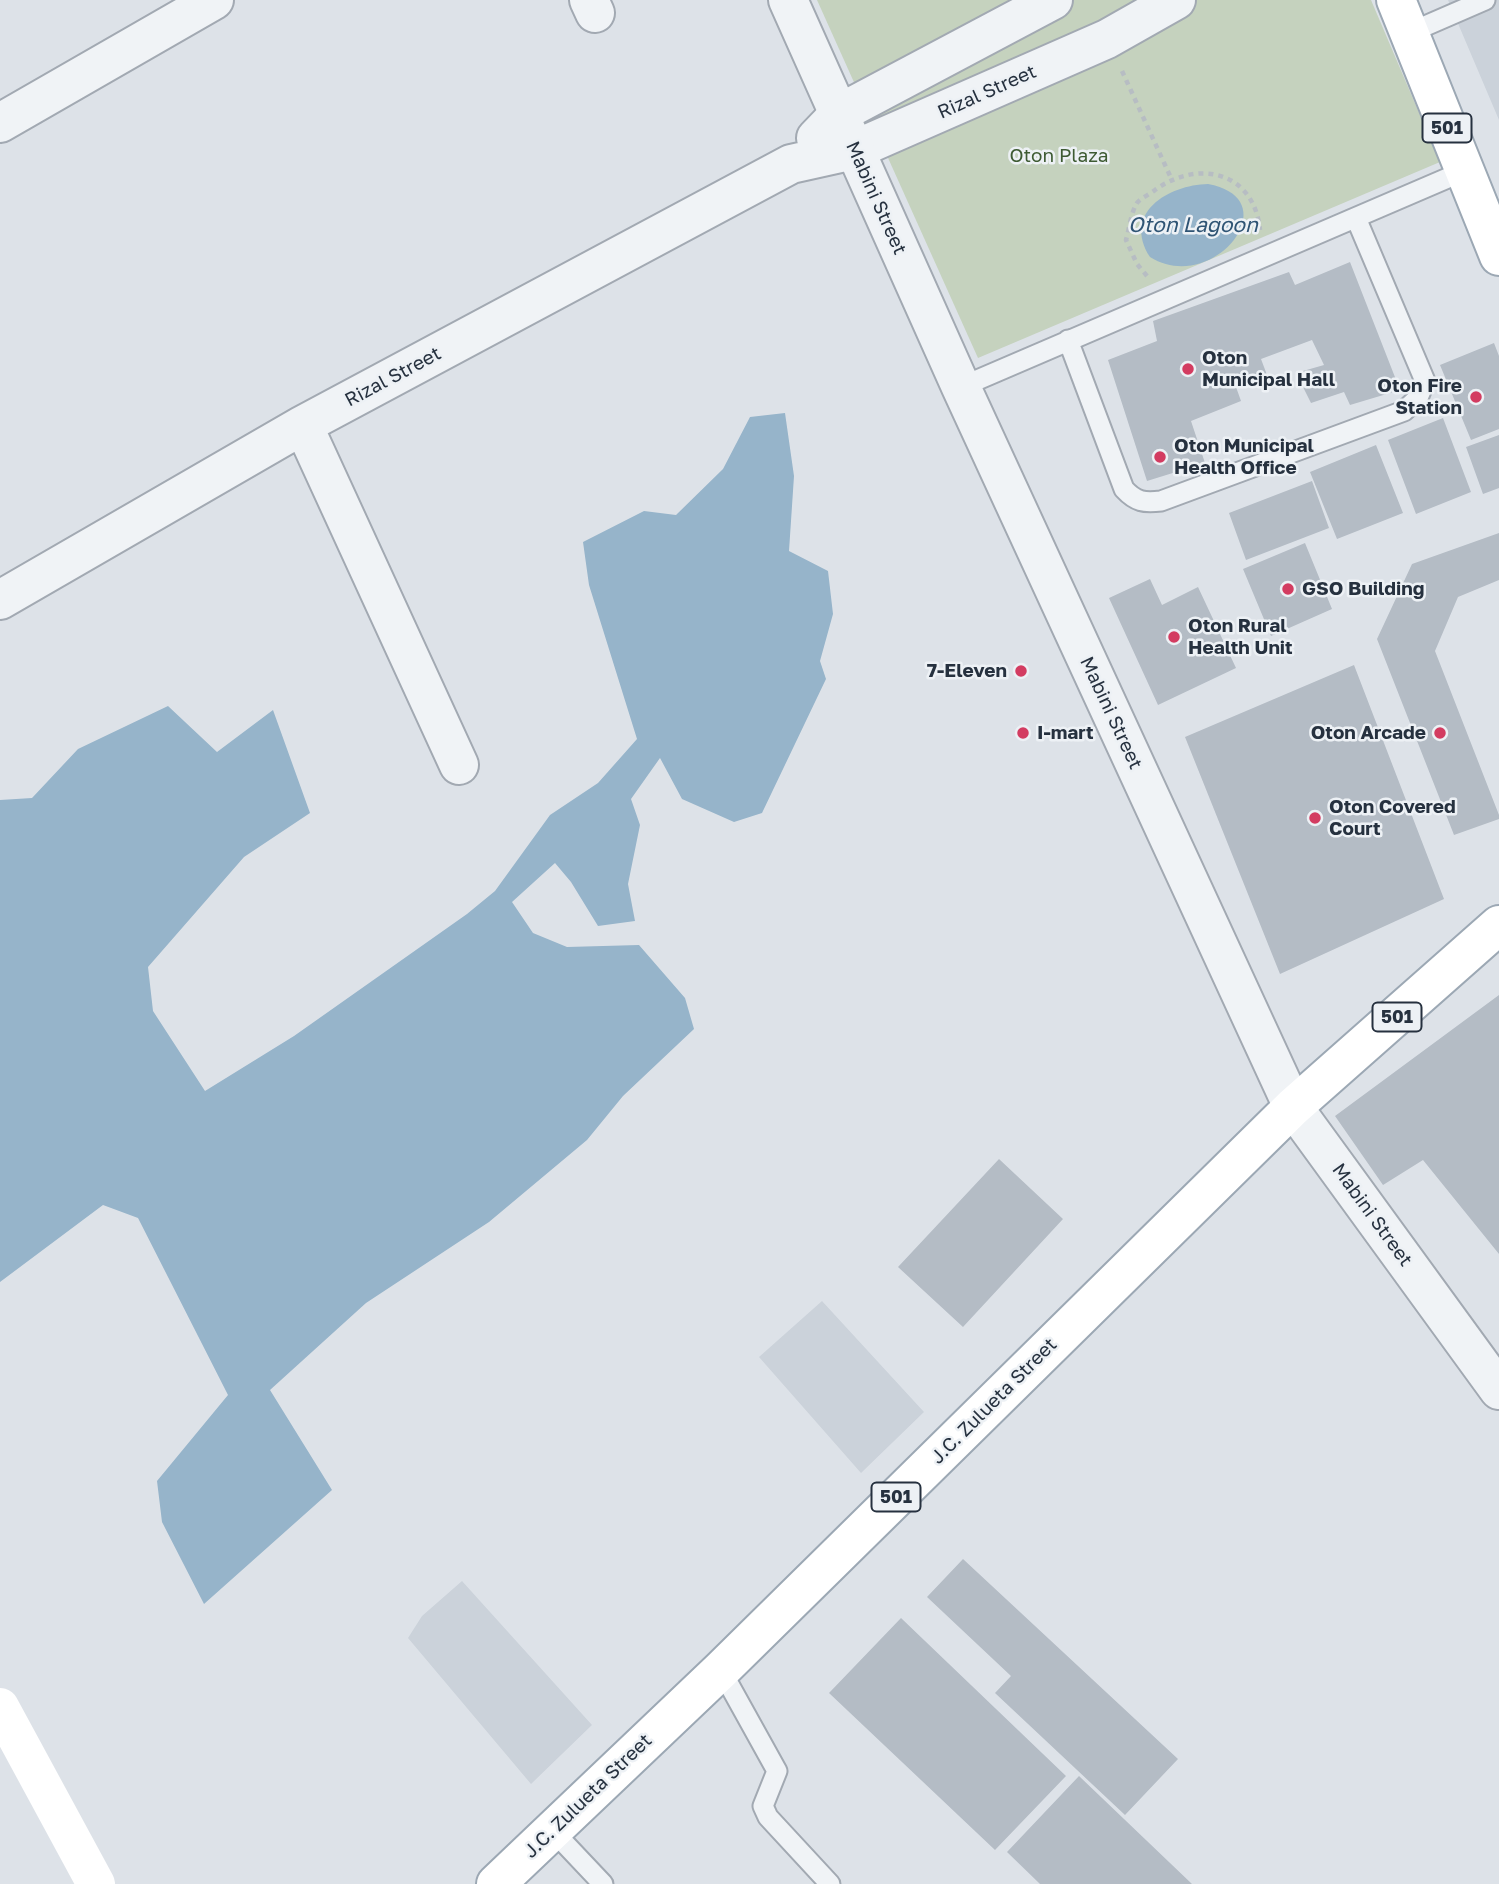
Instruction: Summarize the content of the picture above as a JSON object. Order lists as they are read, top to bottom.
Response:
{
  "streets": {
    "main road": ["501", "J.C. Zulueta Street"],
    "street": ["Rizal Street", "Mabini Street"]
  },
  "crossings": [
    ["Rizal Street", "Mabini Street"],
    ["Mabini Street", "J.C. Zulueta Street"]
  ],
  "water": ["Oton Lagoon"],
  "parks": ["Oton Plaza"],
  "places": [
    "Oton Municipal Hall",
    "Oton Fire Station",
    "Oton Municipal Health Office",
    "GSO Building",
    "Oton Rural Health Unit",
    "7-Eleven",
    "I-mart",
    "Oton Arcade",
    "Oton Covered Court"
  ]
}
